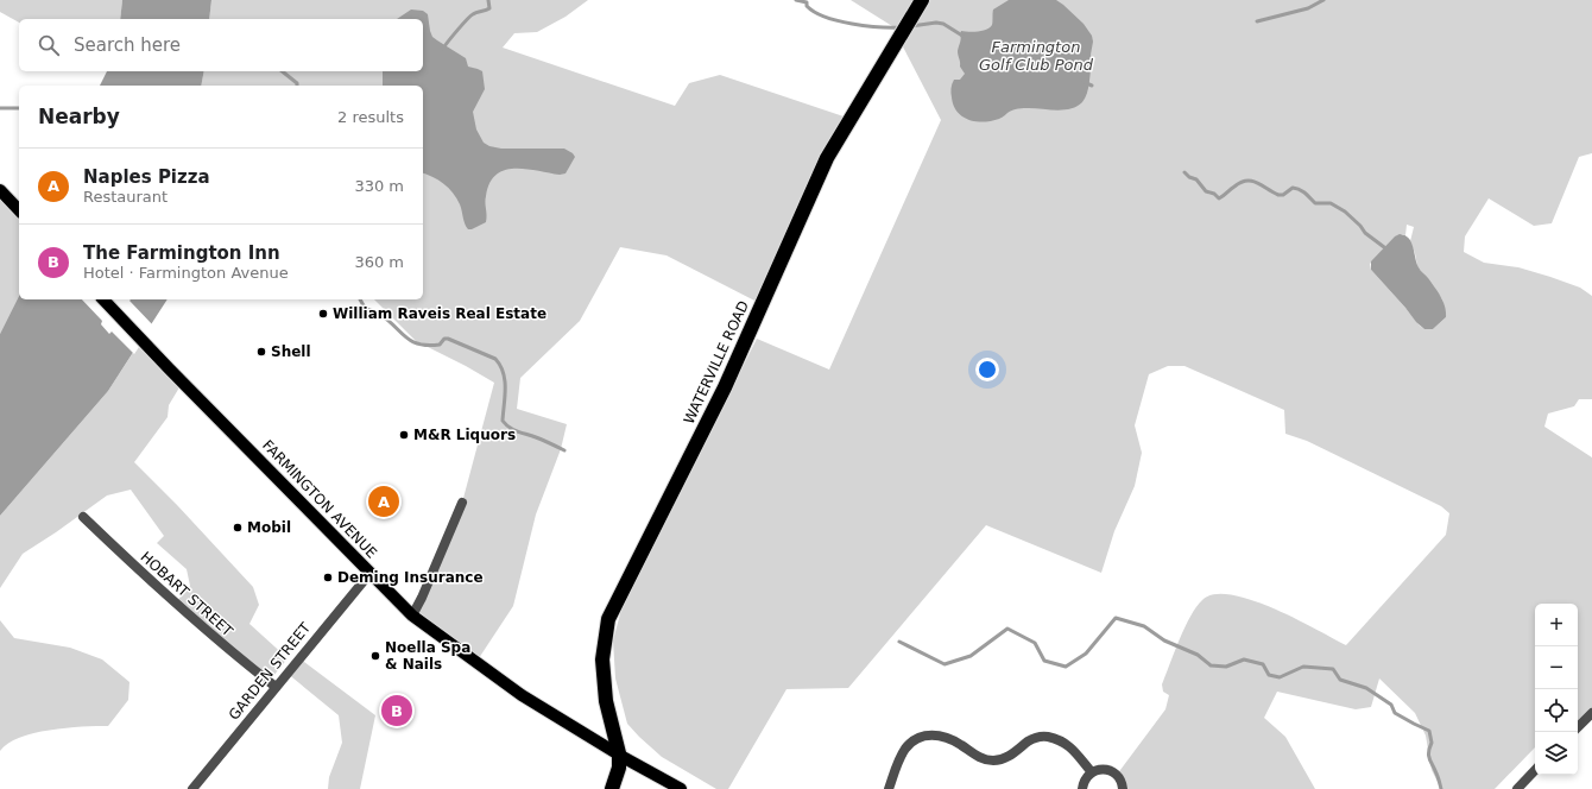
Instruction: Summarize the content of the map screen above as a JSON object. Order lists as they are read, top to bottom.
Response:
{
  "streets": {
    "highway": ["WATERVILLE ROAD"],
    "main road": ["FARMINGTON AVENUE"],
    "street": ["HOBART STREET", "GARDEN STREET"]
  },
  "crossings": [
    ["WATERVILLE ROAD", "FARMINGTON AVENUE"],
    ["FARMINGTON AVENUE", "GARDEN STREET"],
    ["HOBART STREET", "GARDEN STREET"]
  ],
  "water": ["Farmington Golf Club Pond"],
  "places": [
    "William Raveis Real Estate",
    "Shell",
    "M&R Liquors",
    "Mobil",
    "Deming Insurance",
    "Noella Spa & Nails"
  ],
  "page": {
    "search": "Search here",
    "heading": ["Nearby", "2 results"],
    "list": [
      {
        "mark": "A",
        "name": "Naples Pizza",
        "note": "Restaurant",
        "value": "330 m"
      },
      {
        "mark": "B",
        "name": "The Farmington Inn",
        "note": "Hotel · Farmington Avenue",
        "value": "360 m"
      }
    ],
    "pins": ["A", "B"],
    "map_buttons": ["+", "−"]
  }
}
